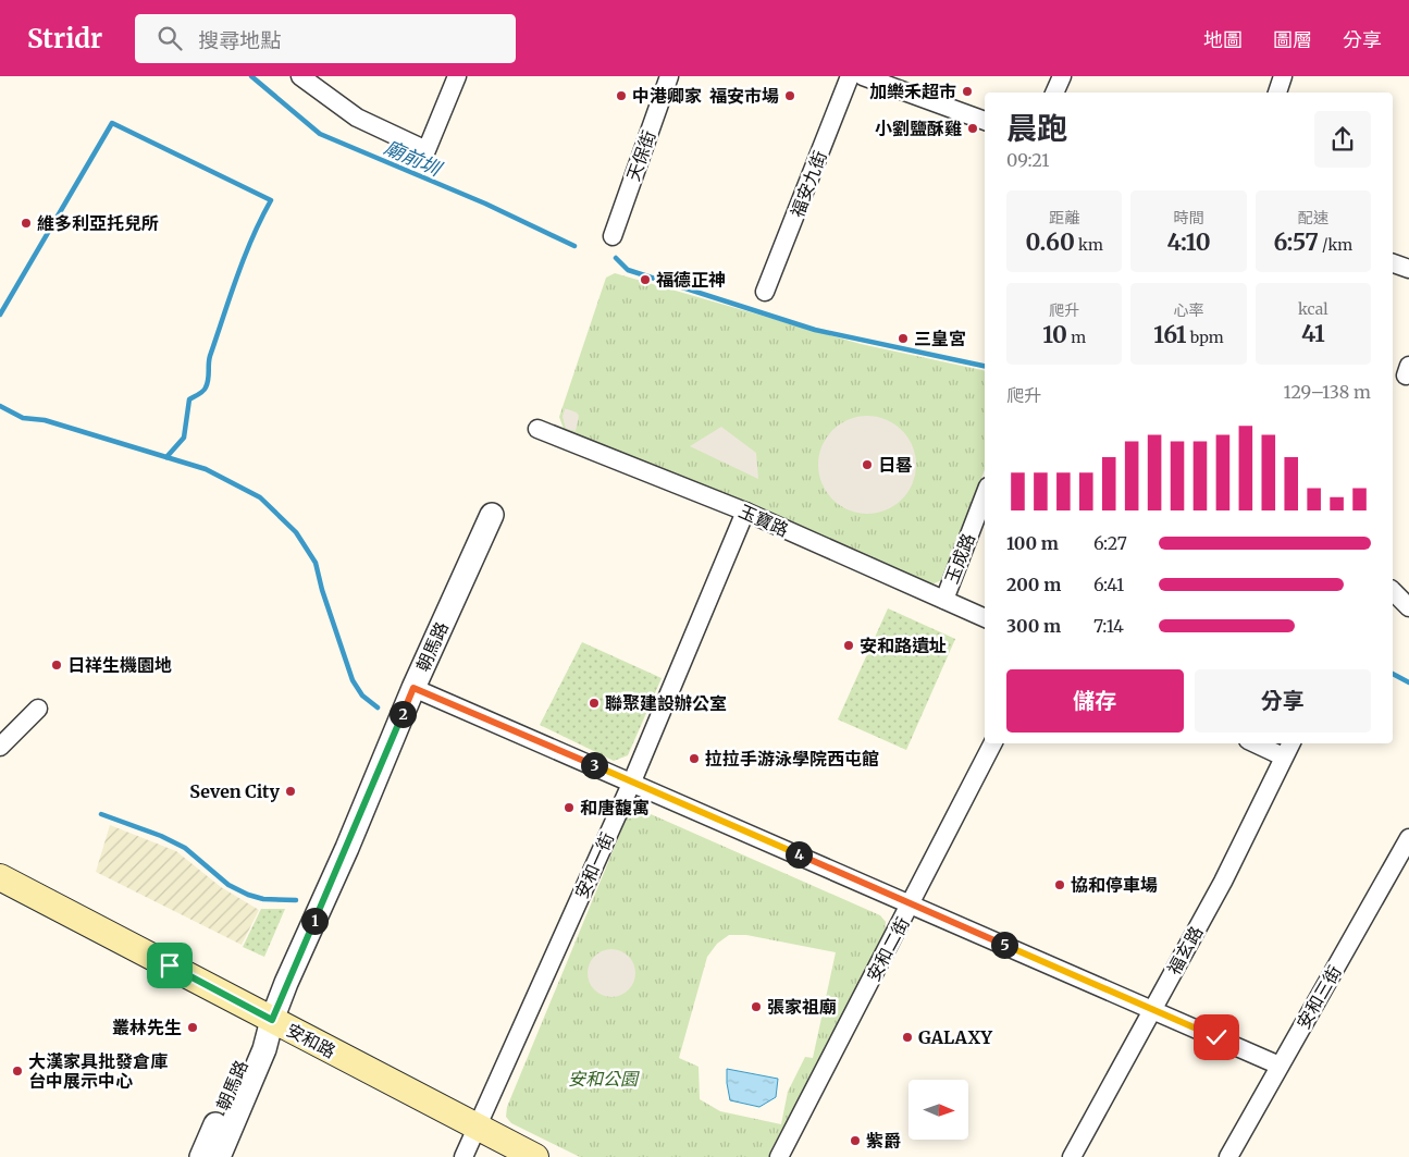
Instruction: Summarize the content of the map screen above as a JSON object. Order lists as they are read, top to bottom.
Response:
{
  "streets": {
    "main road": ["安和路"],
    "street": [
      "天保街",
      "福安九街",
      "玉寶路",
      "玉成路",
      "朝馬路",
      "安和一街",
      "安和二街",
      "福玄路",
      "安和三街"
    ]
  },
  "crossings": [
    ["玉寶路", "玉成路"],
    ["玉寶路", "安和一街"],
    ["朝馬路", "安和路"],
    ["安和一街", "安和路"]
  ],
  "water": ["廟前圳"],
  "parks": ["安和公園"],
  "places": [
    "加樂禾超市",
    "中港卿家",
    "福安市場",
    "小劉鹽酥雞",
    "維多利亞托兒所",
    "福德正神",
    "三皇宮",
    "日晷",
    "安和路遺址",
    "日祥生機園地",
    "聯聚建設辦公室",
    "拉拉手游泳學院西屯館",
    "Seven City",
    "和唐馥寓",
    "協和停車場",
    "張家祖廟",
    "叢林先生",
    "GALAXY",
    "大漢家具批發倉庫 台中展示中心",
    "紫爵"
  ],
  "north": "right",
  "page": {
    "header": "Stridr",
    "search": "搜尋地點",
    "nav": ["地圖", "圖層", "分享"],
    "heading": ["晨跑", "09:21"],
    "stats": [
      ["距離", "0.60 km"],
      ["時間", "4:10"],
      ["配速", "6:57 /km"],
      ["爬升", "10 m"],
      ["心率", "161 bpm"],
      ["kcal", "41"]
    ],
    "chart": ["爬升", "129–138 m"],
    "list": [
      {
        "name": "100 m",
        "note": "6:27"
      },
      {
        "name": "200 m",
        "note": "6:41"
      },
      {
        "name": "300 m",
        "note": "7:14"
      }
    ],
    "buttons": ["儲存", "分享"],
    "pins": [
      "2",
      "3",
      "4",
      "1",
      "5"
    ]
  }
}
